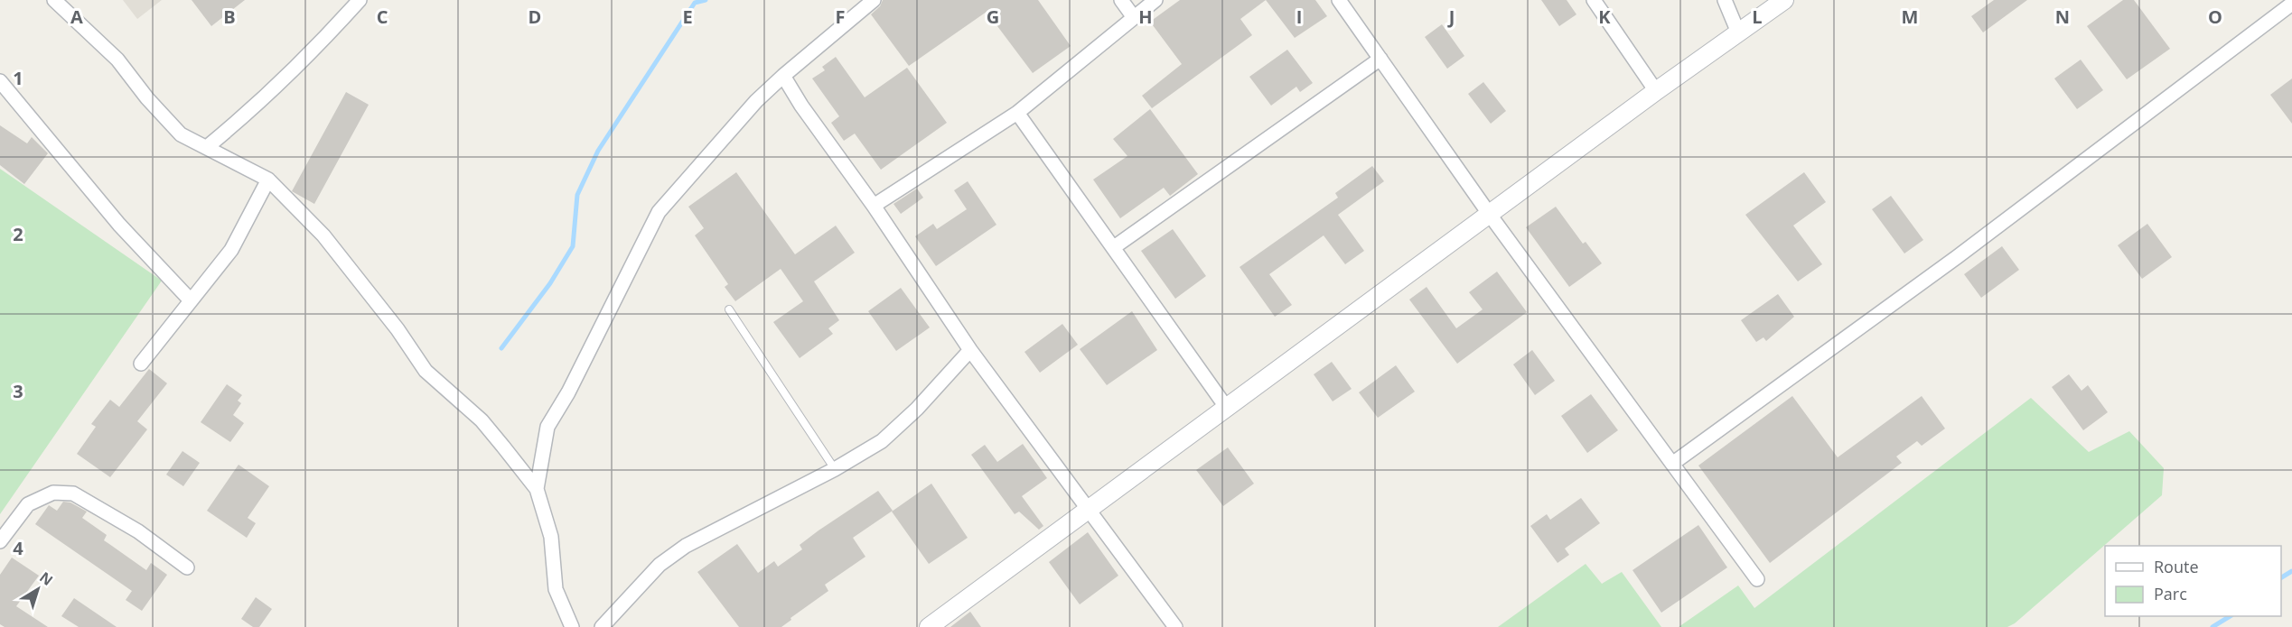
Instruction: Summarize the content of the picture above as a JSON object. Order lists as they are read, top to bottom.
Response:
{
  "legend": ["Route", "Parc"],
  "north": "top right",
  "grid": {
    "columns": [
      "A",
      "B",
      "C",
      "D",
      "E",
      "F",
      "G",
      "H",
      "I",
      "J",
      "K",
      "L",
      "M",
      "N",
      "O"
    ],
    "rows": [
      "1",
      "2",
      "3",
      "4"
    ]
  }
}
